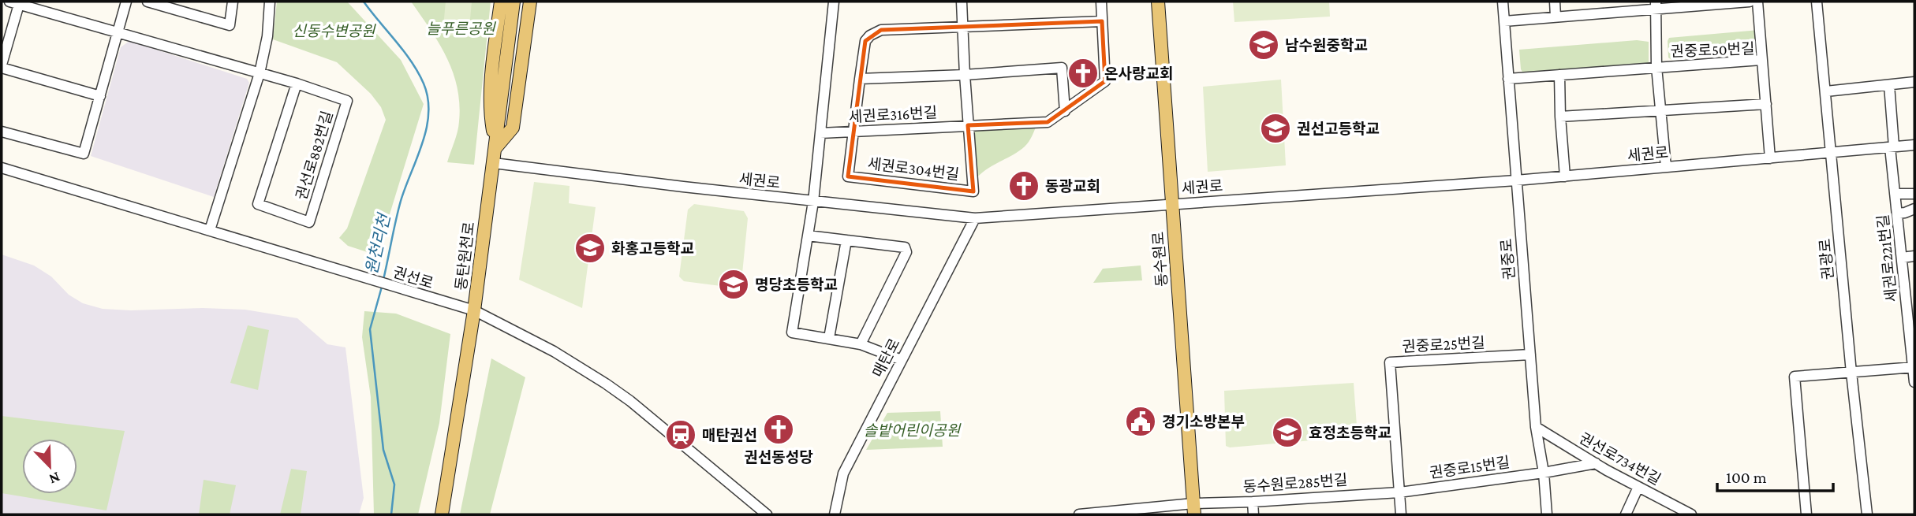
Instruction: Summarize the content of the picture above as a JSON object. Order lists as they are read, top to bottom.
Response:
{
  "streets": {
    "main road": ["동탄원천로", "동수원로"],
    "street": [
      "권중로50번길",
      "세권로316번길",
      "세권로",
      "권선로882번길",
      "세권로304번길",
      "세권로221번길",
      "권중로",
      "권광로",
      "권선로",
      "권중로25번길",
      "매탄로",
      "권선로734번길",
      "권중로15번길",
      "동수원로285번길"
    ]
  },
  "crossings": [
    ["권중로50번길", "세권로"],
    ["권중로50번길", "권중로"],
    ["세권로316번길", "세권로304번길"],
    ["세권로", "동탄원천로"],
    ["세권로", "세권로221번길"],
    ["세권로", "동수원로"],
    ["세권로", "권중로"],
    ["세권로", "권광로"],
    ["세권로", "매탄로"],
    ["동탄원천로", "권선로"],
    ["동수원로", "동수원로285번길"],
    ["권중로", "권중로25번길"],
    ["권중로", "권선로734번길"],
    ["권중로", "권중로15번길"],
    ["권중로25번길", "권중로15번길"],
    ["권중로25번길", "동수원로285번길"],
    ["권선로734번길", "권중로15번길"],
    ["권중로15번길", "동수원로285번길"]
  ],
  "water": ["원천리천"],
  "parks": ["늘푸른공원", "신동수변공원", "솔밭어린이공원"],
  "places": {
    "school or university": [
      "남수원중학교",
      "권선고등학교",
      "화홍고등학교",
      "명당초등학교",
      "효정초등학교"
    ],
    "church": ["온사랑교회", "동광교회", "권선동성당"],
    "public building": ["경기소방본부"],
    "station": ["매탄권선"]
  },
  "scale_bar": "100 m",
  "north": "bottom right"
}
